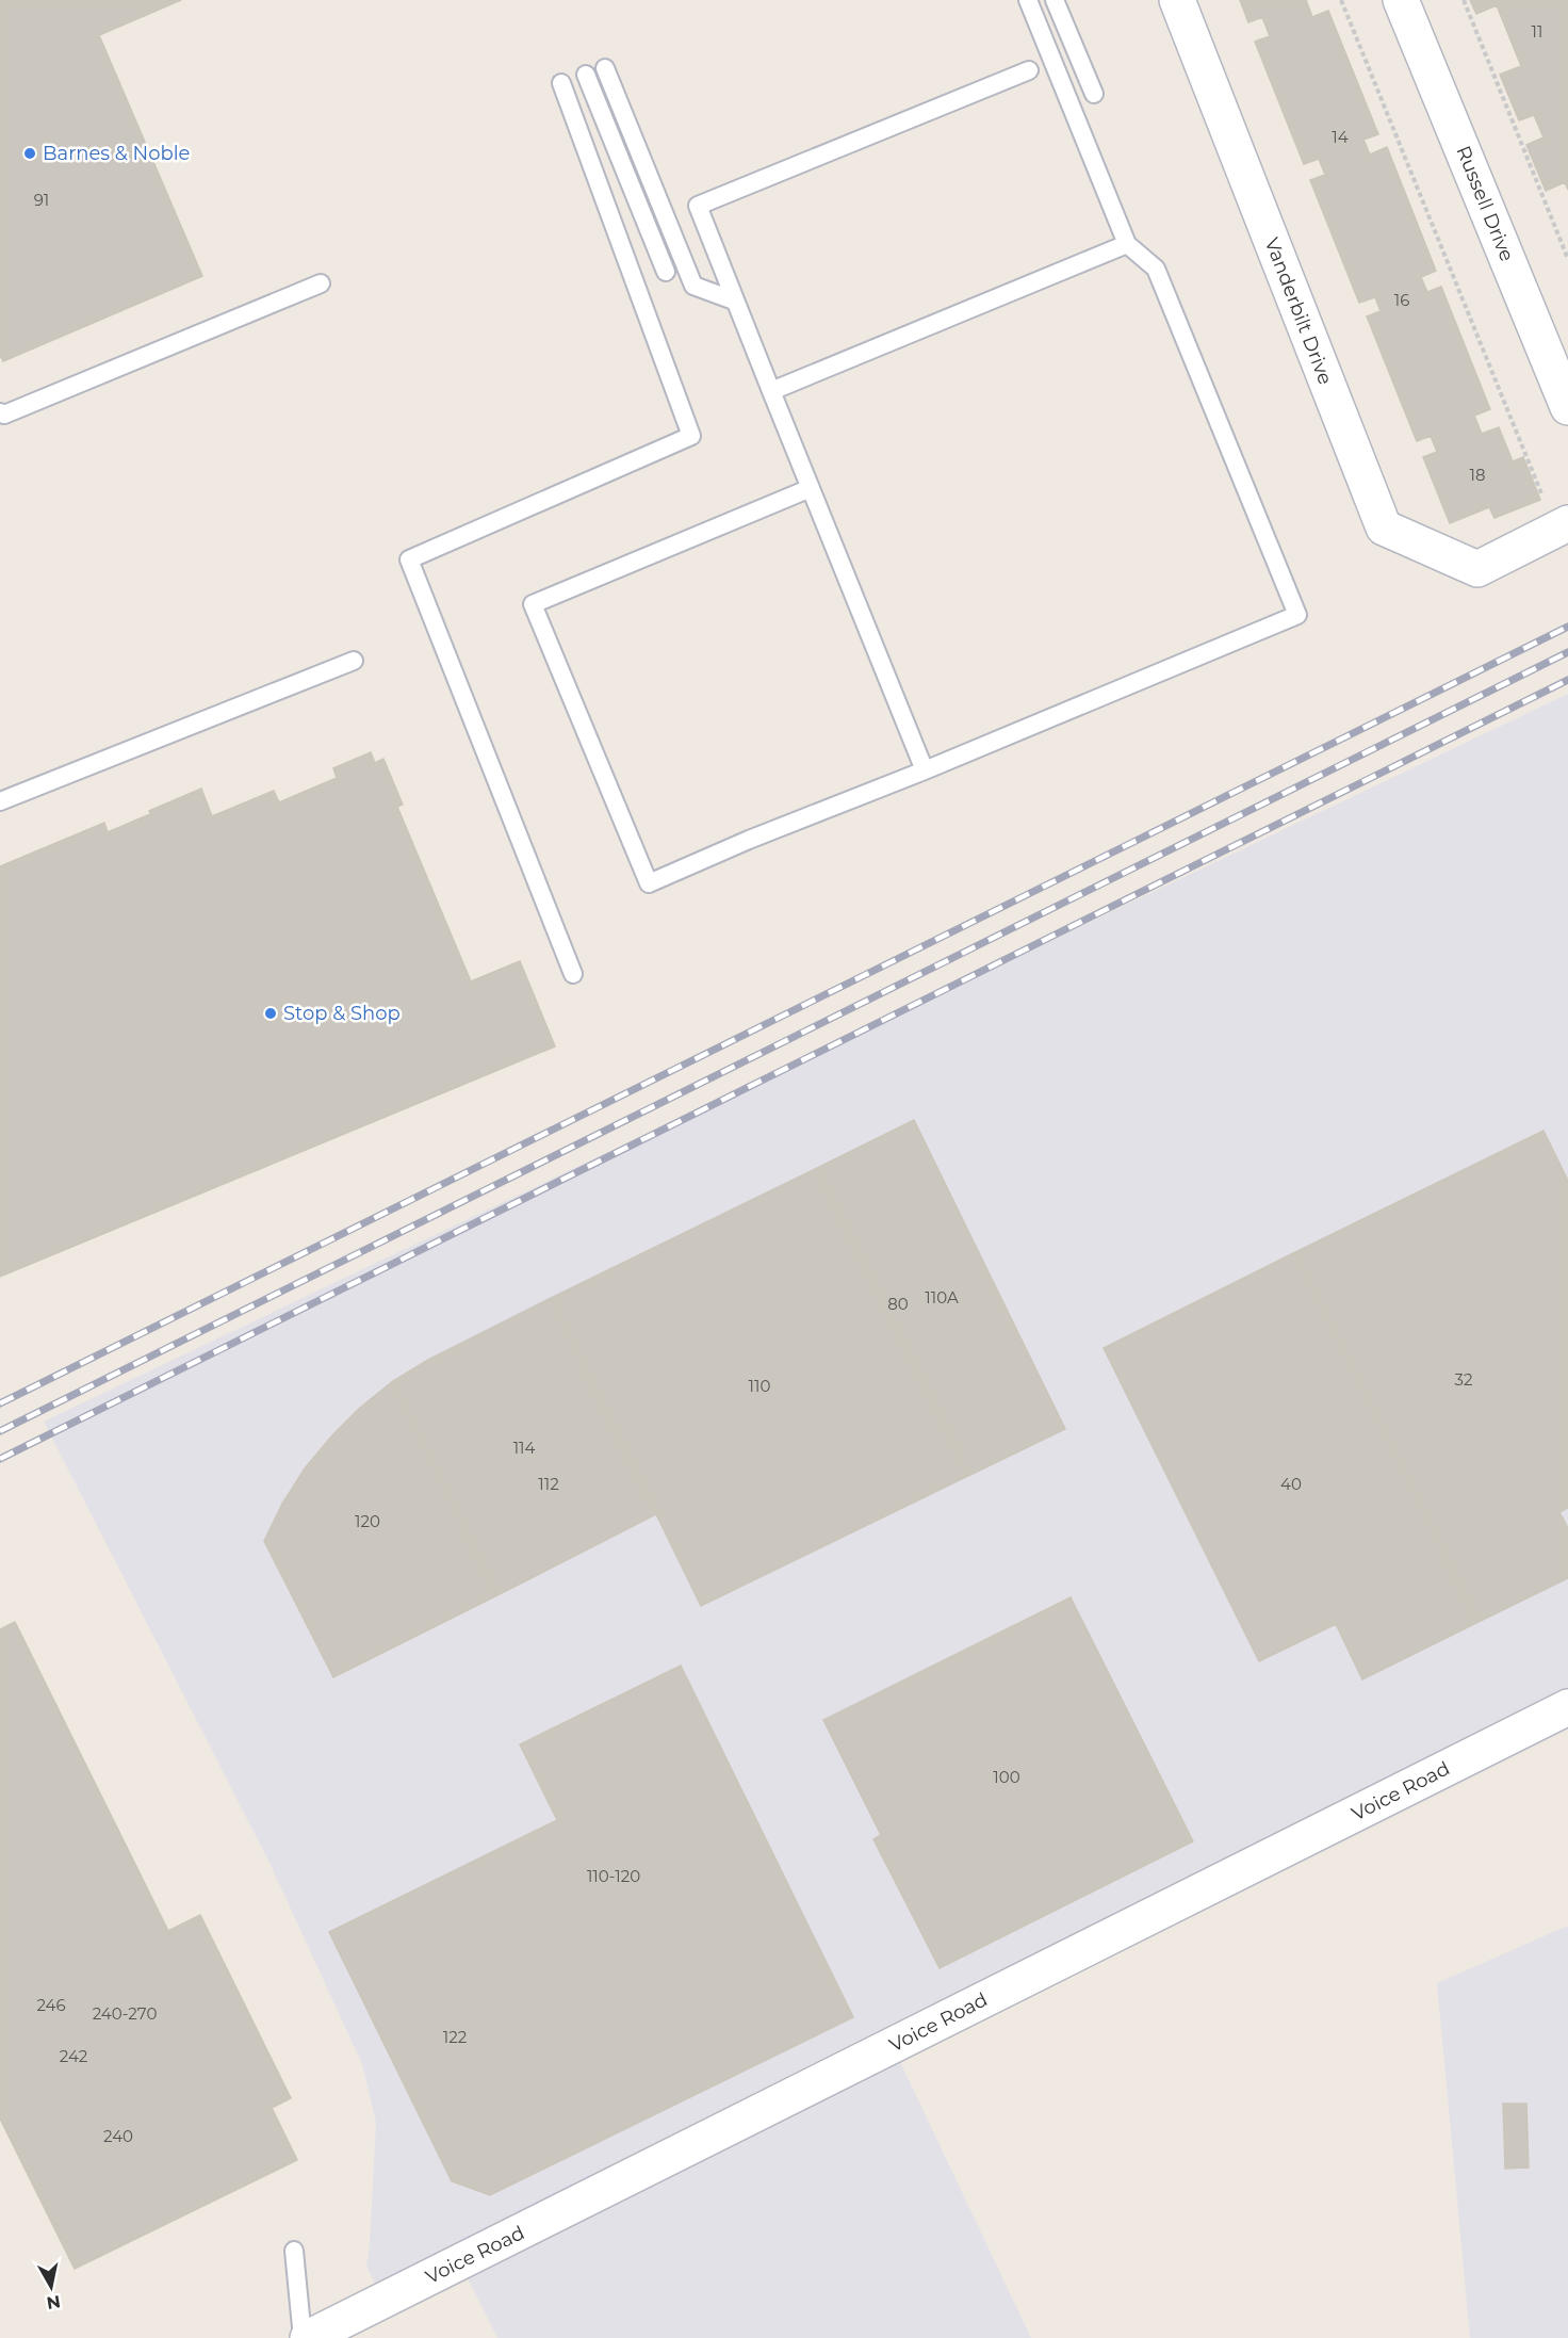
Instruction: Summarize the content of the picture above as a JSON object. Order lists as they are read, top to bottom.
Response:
{
  "streets": {
    "street": ["Russell Drive", "Vanderbilt Drive", "Voice Road"]
  },
  "places": ["Barnes & Noble", "Stop & Shop"],
  "house_numbers": [
    "11",
    "14",
    "91",
    "16",
    "18",
    "110A",
    "80",
    "32",
    "110",
    "114",
    "112",
    "40",
    "120",
    "100",
    "110-120",
    "246",
    "240-270",
    "122",
    "242",
    "240"
  ],
  "north": "bottom"
}
